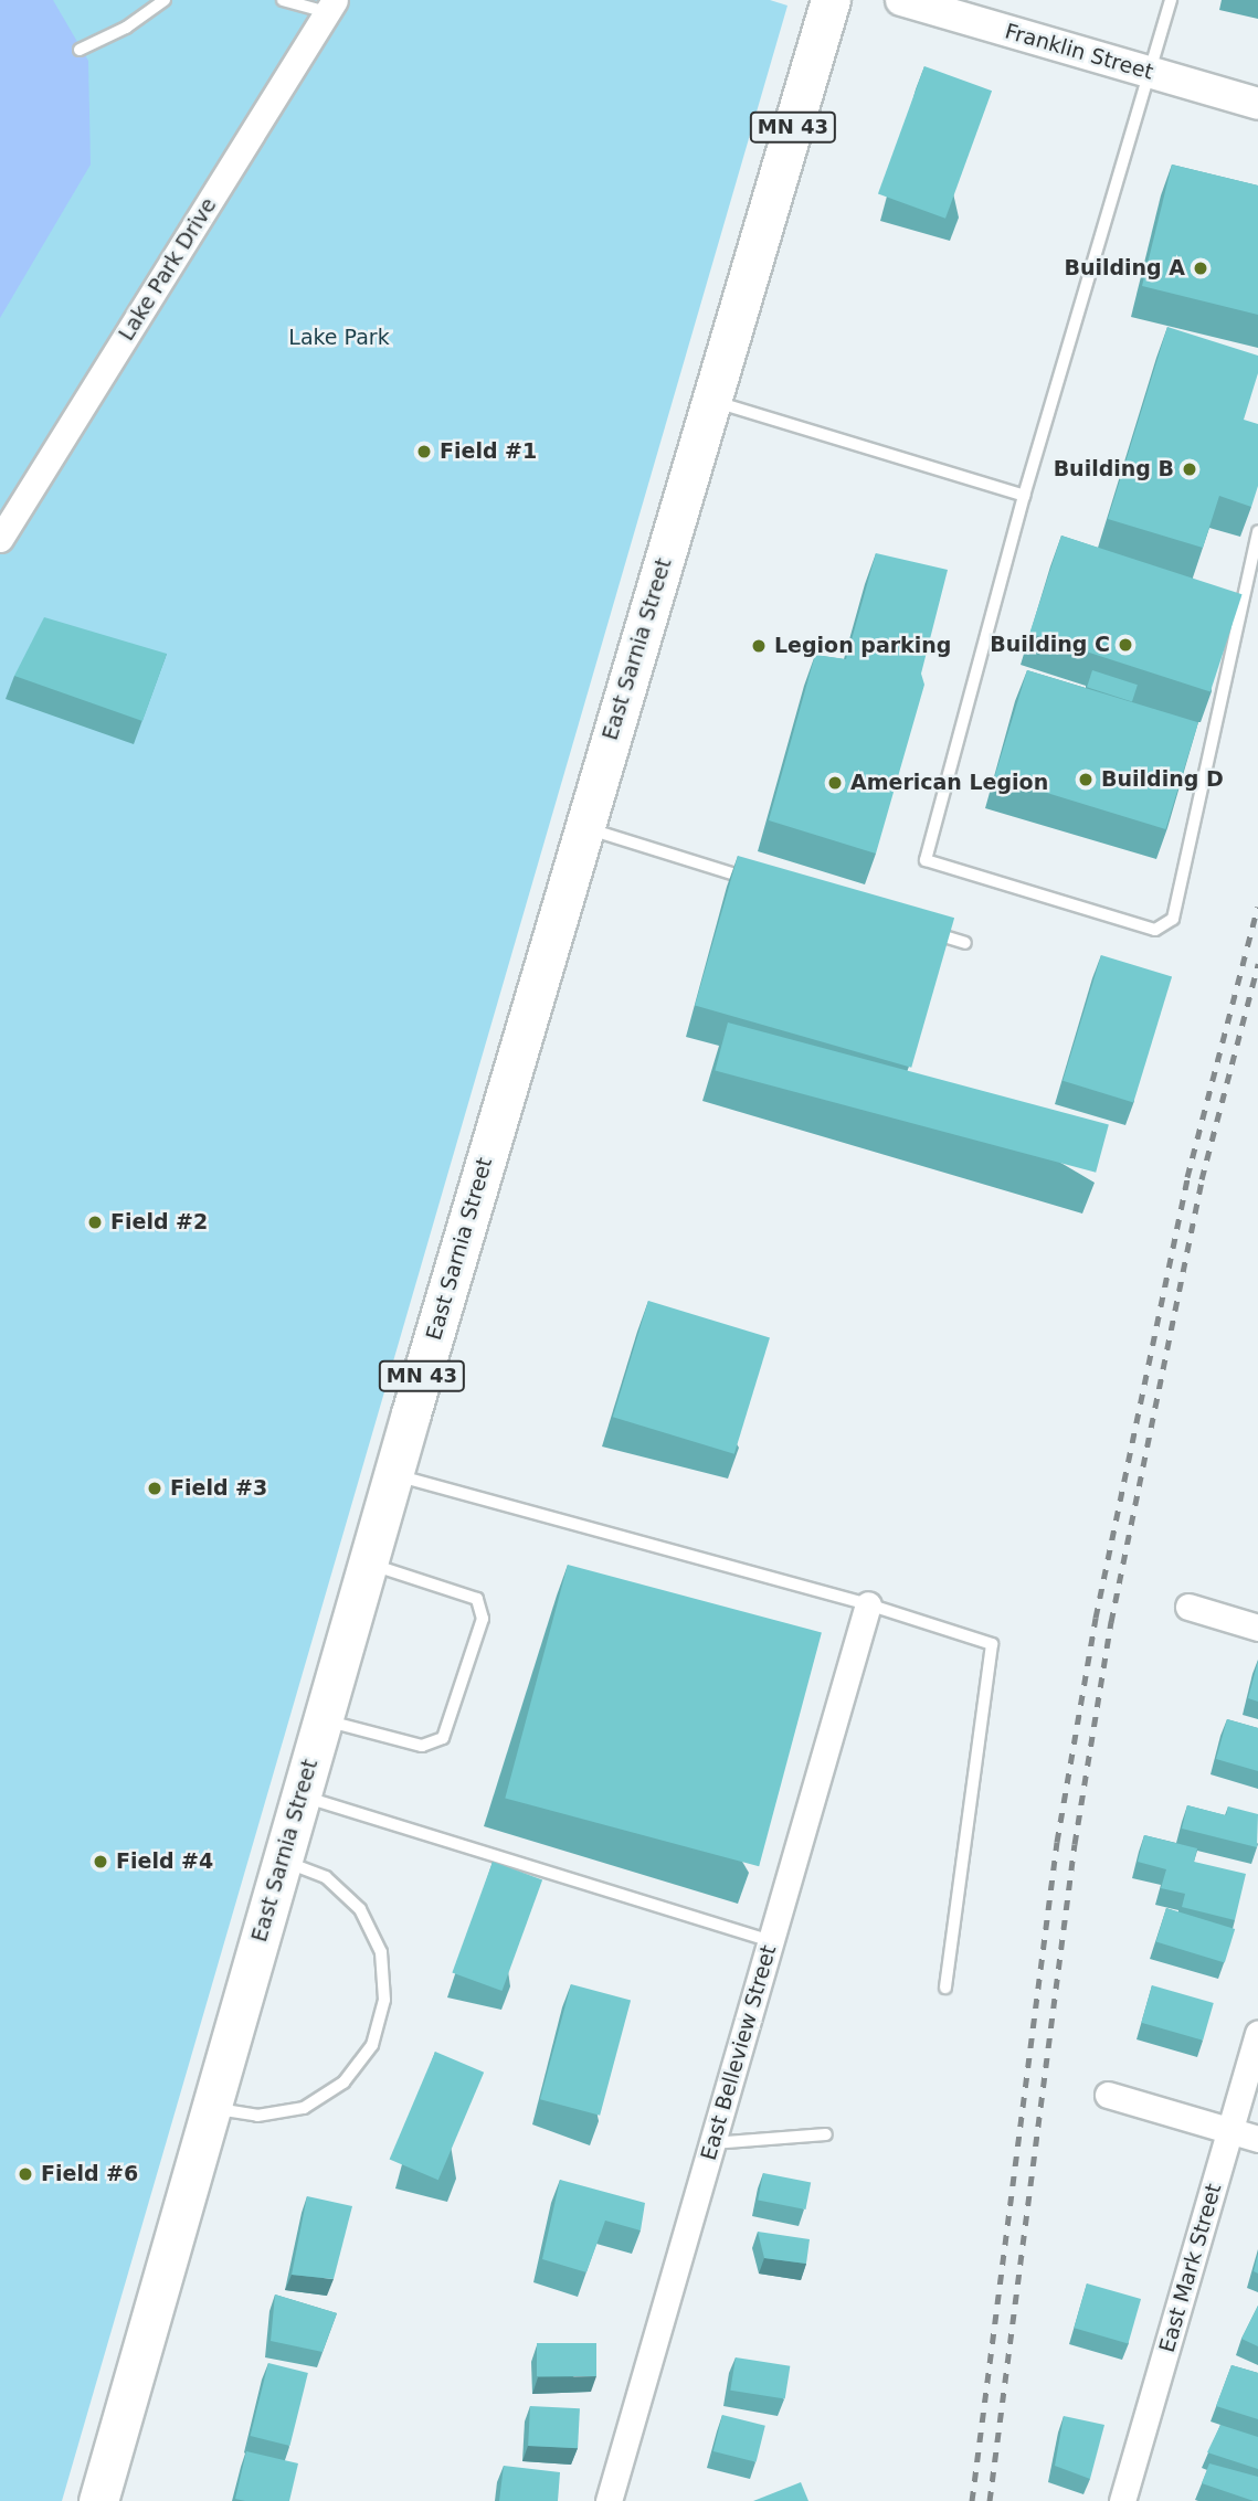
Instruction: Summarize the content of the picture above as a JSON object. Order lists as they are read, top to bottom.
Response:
{
  "streets": {
    "main road": ["MN 43", "East Sarnia Street"],
    "street": [
      "Franklin Street",
      "Lake Park Drive",
      "East Belleview Street",
      "East Mark Street"
    ]
  },
  "parks": ["Lake Park"],
  "places": [
    "Building A",
    "Field #1",
    "Building B",
    "Building C",
    "Legion parking",
    "Building D",
    "American Legion",
    "Field #2",
    "Field #3",
    "Field #4",
    "Field #6"
  ]
}
